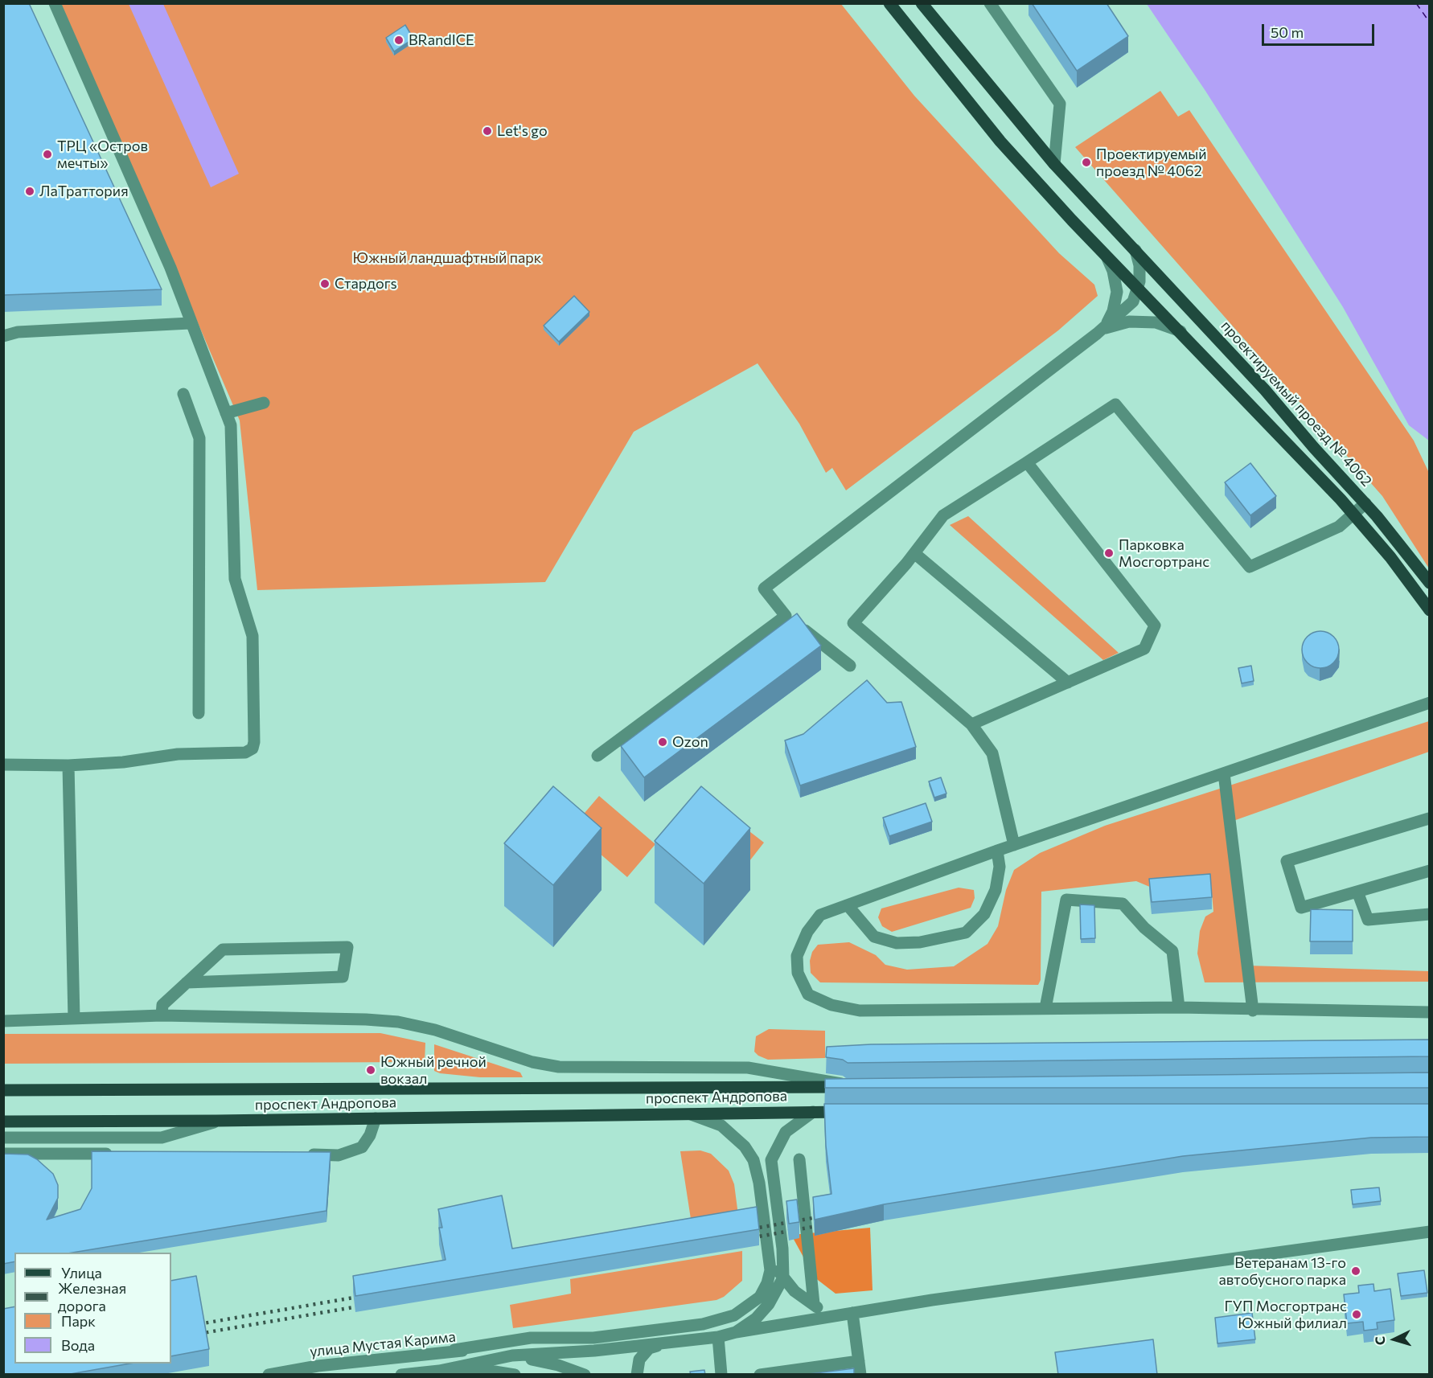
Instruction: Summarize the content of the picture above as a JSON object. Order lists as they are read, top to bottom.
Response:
{
  "streets": {
    "main road": ["проектируемый проезд № 4062", "проспект Андропова"],
    "street": ["улица Мустая Карима"]
  },
  "parks": ["Южный ландшафтный парк"],
  "places": [
    "BRandICE",
    "Let's go",
    "ТРЦ «Остров мечты»",
    "Проектируемый проезд № 4062",
    "ЛаТраттория",
    "Стардогs",
    "Парковка Мосгортранс",
    "Ozon",
    "Южный речной вокзал",
    "Ветеранам 13-го автобусного парка",
    "ГУП Мосгортранс Южный филиал"
  ],
  "legend": [
    "Улица",
    "Железная дорога",
    "Парк",
    "Вода"
  ],
  "scale_bar": "50 m",
  "north": "left"
}
